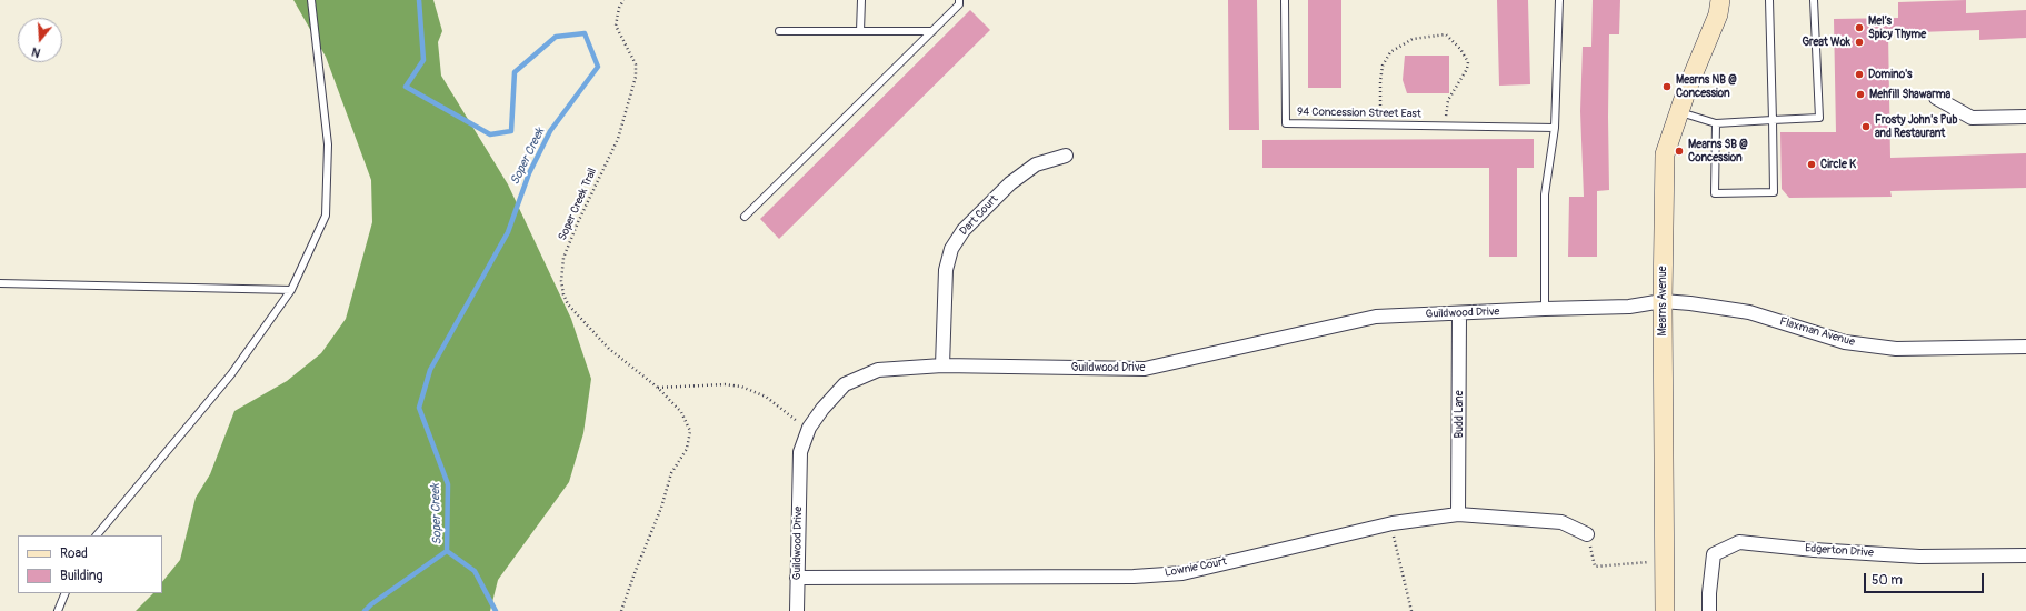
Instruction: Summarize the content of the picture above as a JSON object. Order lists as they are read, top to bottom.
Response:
{
  "streets": {
    "street": [
      "Dart Court",
      "Mearns Avenue",
      "Guildwood Drive",
      "Flaxman Avenue",
      "Budd Lane",
      "Edgerton Drive",
      "Lownie Court"
    ],
    "lane": ["94 Concession Street East"],
    "path": ["Soper Creek Trail"]
  },
  "crossings": [
    ["Dart Court", "Guildwood Drive"],
    ["Mearns Avenue", "Guildwood Drive"],
    ["Mearns Avenue", "Flaxman Avenue"],
    ["Guildwood Drive", "Flaxman Avenue"],
    ["Guildwood Drive", "Budd Lane"],
    ["Guildwood Drive", "Lownie Court"],
    ["Budd Lane", "Lownie Court"]
  ],
  "water": ["Soper Creek"],
  "places": [
    "Mel’s Spicy Thyme",
    "Great Wok",
    "Domino's",
    "Mearns NB @ Concession",
    "Mehfill Shawarma",
    "Frosty John's Pub and Restaurant",
    "Mearns SB @ Concession",
    "Circle K"
  ],
  "legend": ["Road", "Building"],
  "scale_bar": "50 m",
  "north": "bottom"
}
